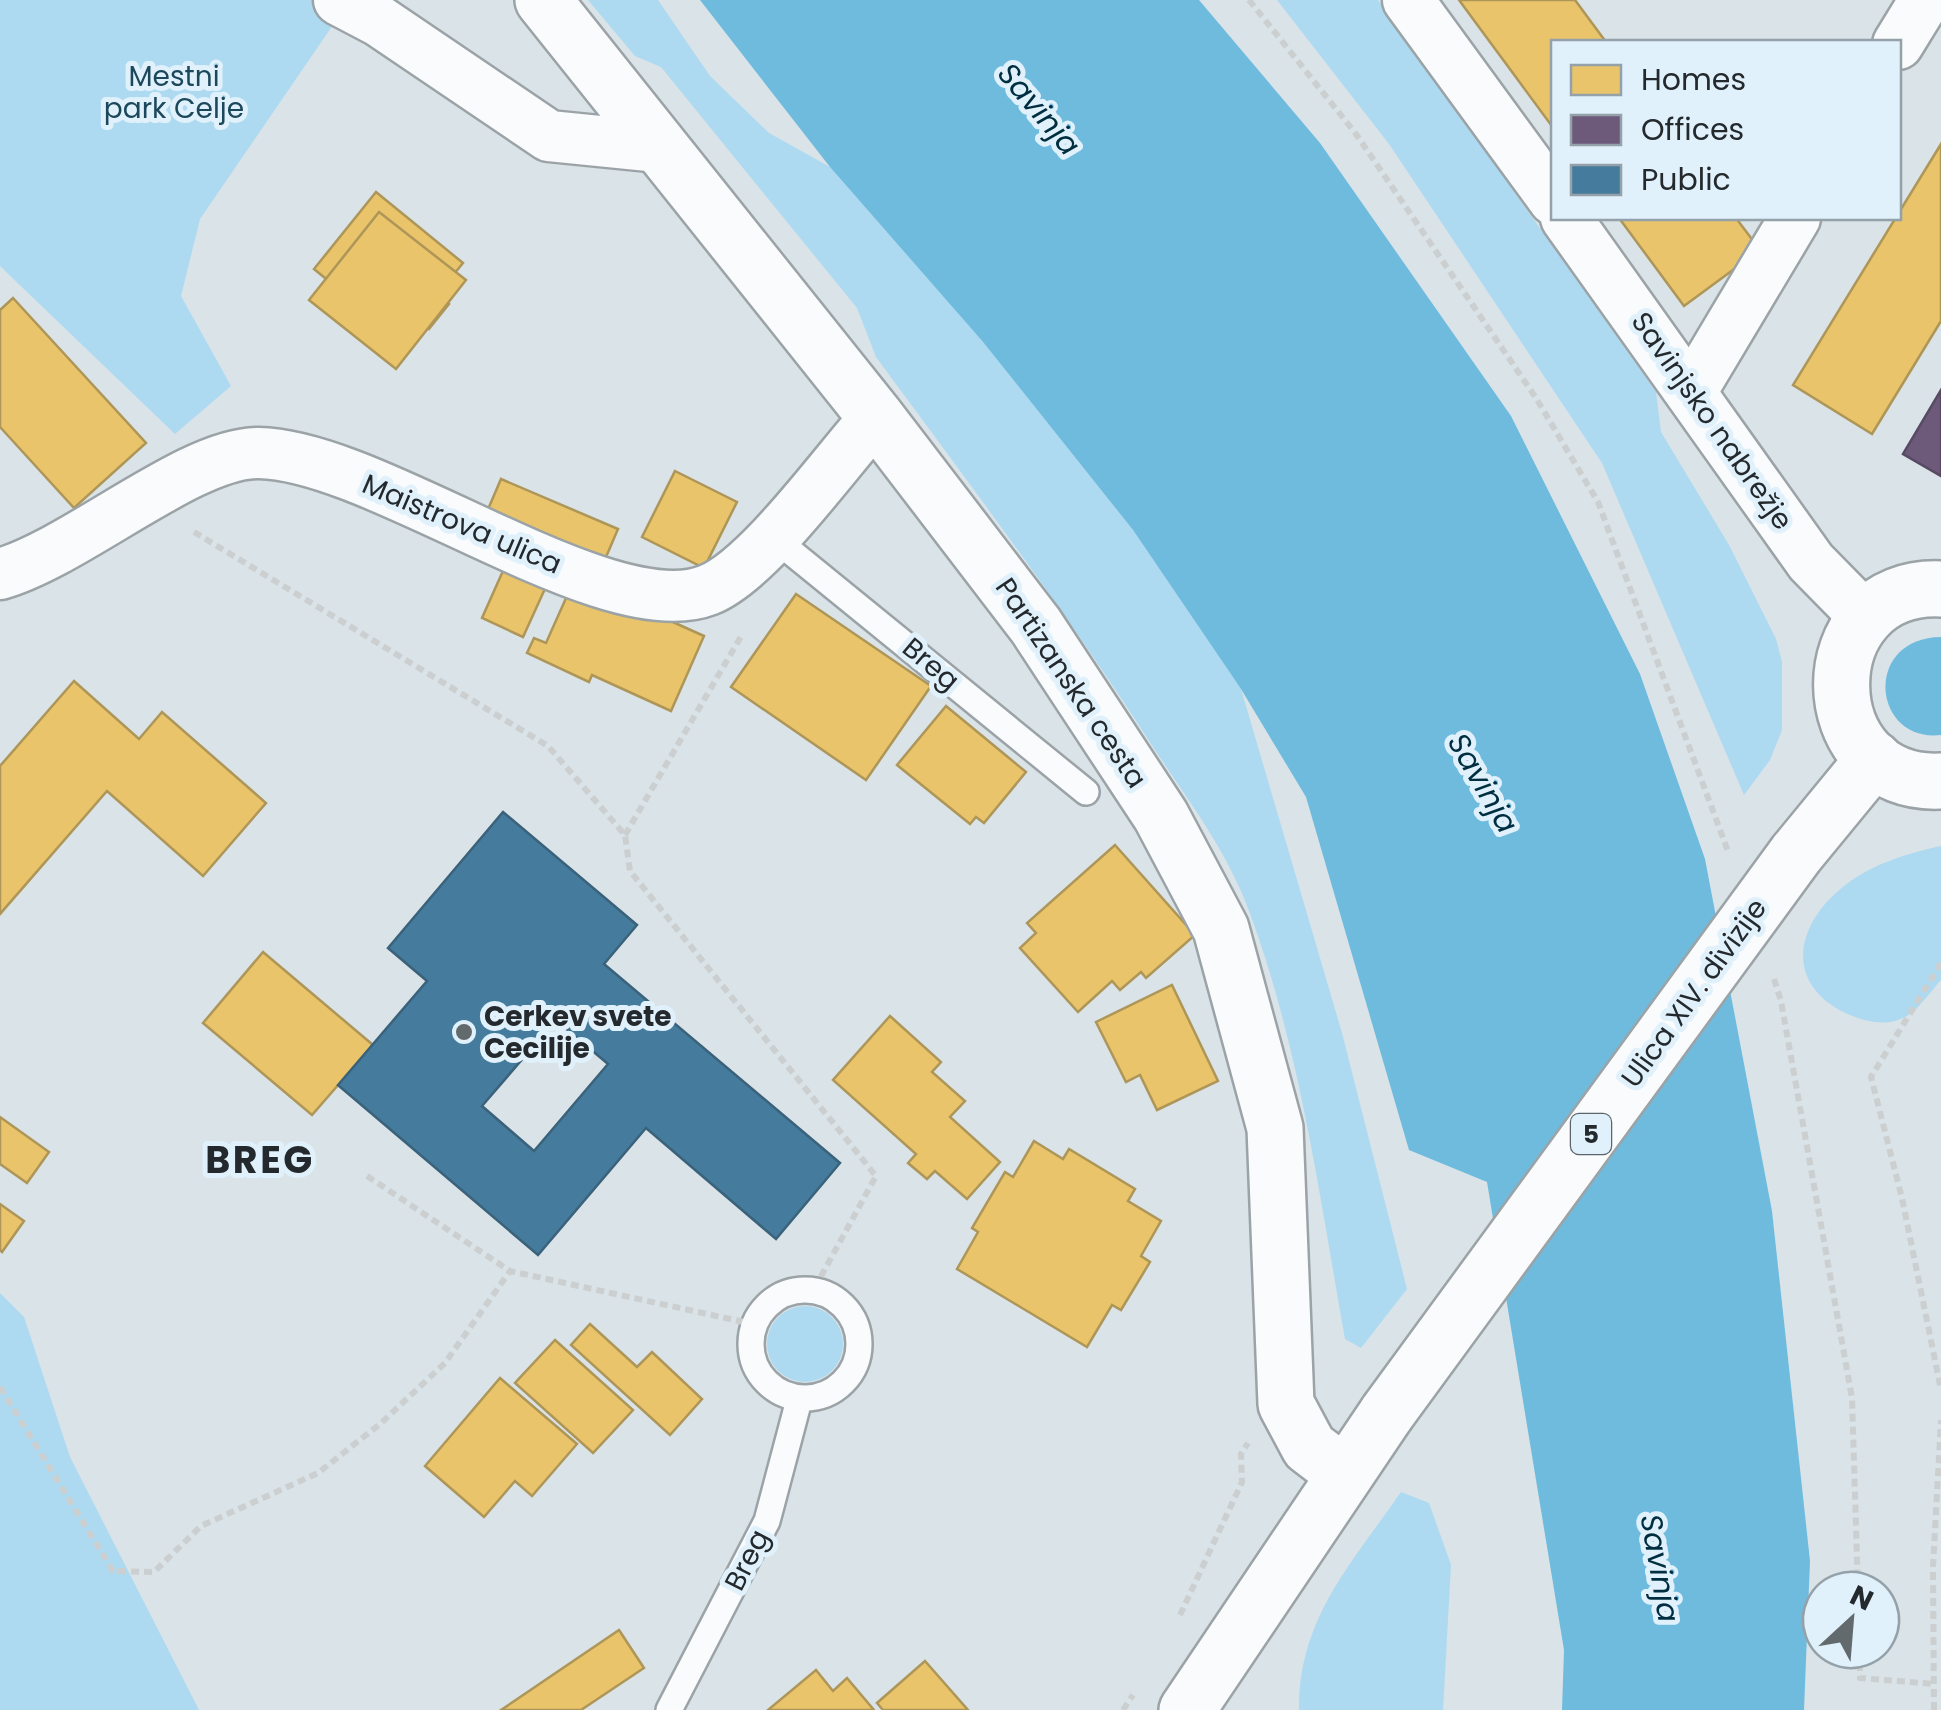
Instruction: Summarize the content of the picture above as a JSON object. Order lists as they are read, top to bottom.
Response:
{
  "streets": {
    "street": [
      "Savinjsko nabrežje",
      "Maistrova ulica",
      "Partizanska cesta",
      "Ulica XIV. divizije",
      "5"
    ],
    "lane": ["Breg"]
  },
  "crossings": [
    ["Maistrova ulica", "Breg"],
    ["Maistrova ulica", "Partizanska cesta"],
    ["Partizanska cesta", "Ulica XIV. divizije"],
    ["Partizanska cesta", "5"],
    ["Ulica XIV. divizije", "5"]
  ],
  "districts": ["BREG"],
  "water": ["Savinja"],
  "parks": ["Mestni park Celje"],
  "places": ["Cerkev svete Cecilije"],
  "legend": ["Homes", "Offices", "Public"],
  "north": "top right"
}
